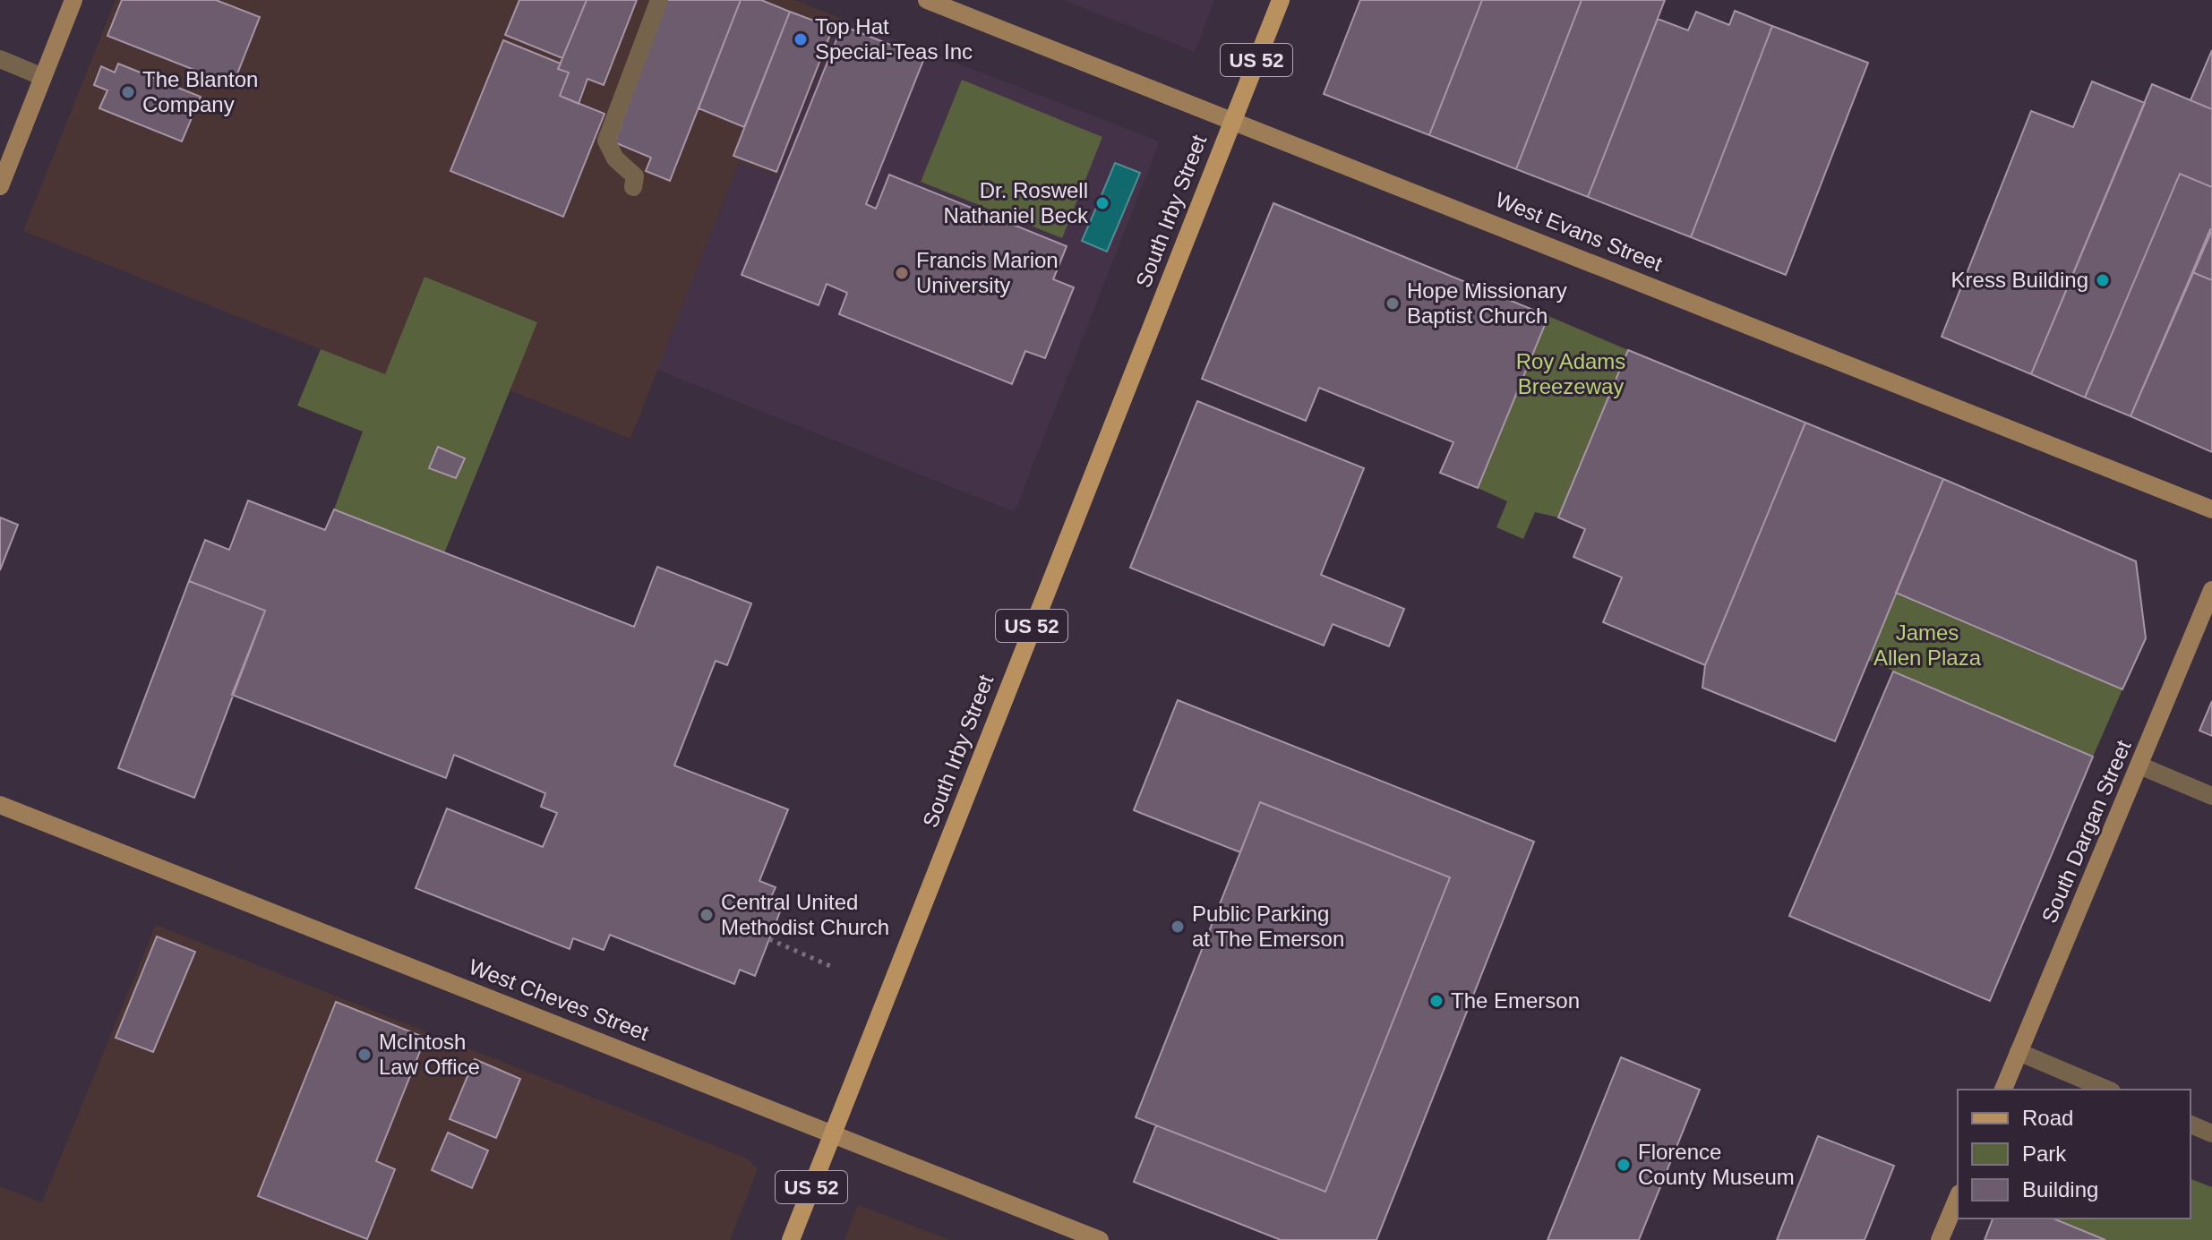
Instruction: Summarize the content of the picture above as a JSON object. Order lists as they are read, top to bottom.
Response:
{
  "streets": {
    "main road": ["US 52", "South Irby Street"],
    "street": ["West Evans Street", "South Dargan Street", "West Cheves Street"]
  },
  "crossings": [
    ["US 52", "South Irby Street"],
    ["US 52", "West Evans Street"],
    ["South Irby Street", "West Evans Street"],
    ["South Irby Street", "West Cheves Street"]
  ],
  "parks": ["Roy Adams Breezeway", "James Allen Plaza"],
  "places": [
    "Top Hat Special-Teas Inc",
    "The Blanton Company",
    "Dr. Roswell Nathaniel Beck",
    "Francis Marion University",
    "Kress Building",
    "Hope Missionary Baptist Church",
    "Central United Methodist Church",
    "Public Parking at The Emerson",
    "The Emerson",
    "McIntosh Law Office",
    "Florence County Museum"
  ],
  "legend": ["Road", "Park", "Building"]
}
